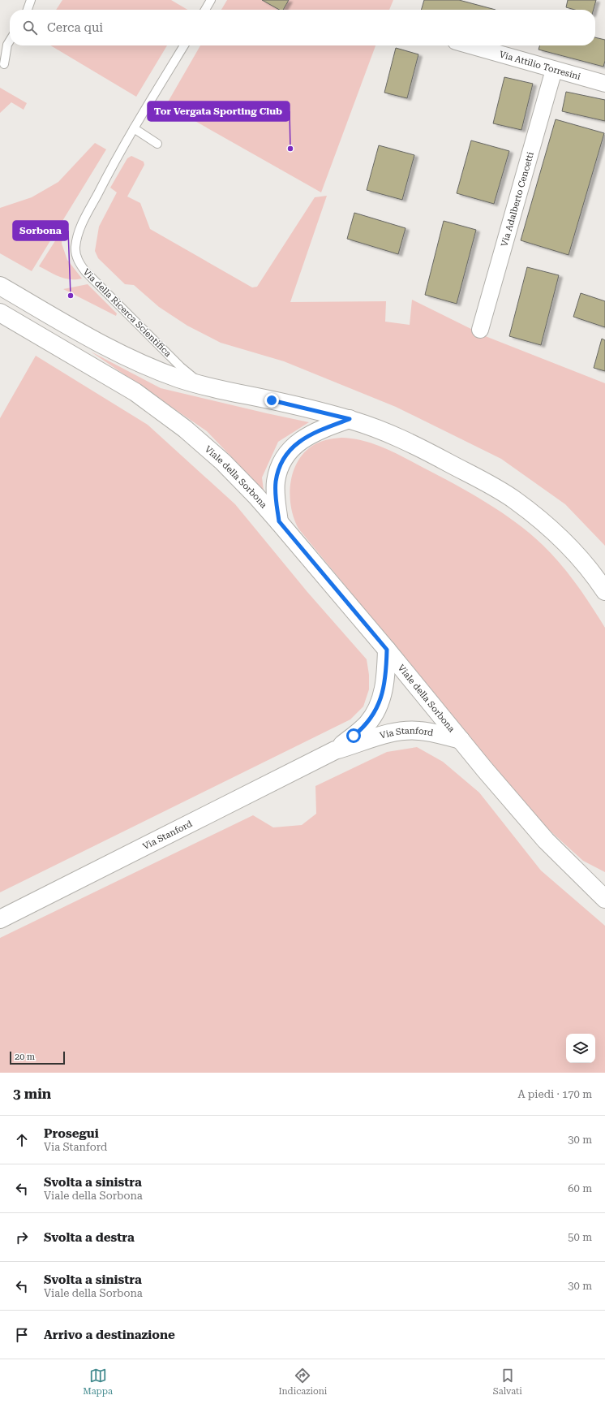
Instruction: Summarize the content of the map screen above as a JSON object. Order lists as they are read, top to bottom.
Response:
{
  "streets": {
    "street": [
      "Via Attilio Torresini",
      "Via Adalberto Cencetti",
      "Viale della Sorbona",
      "Via Stanford"
    ],
    "lane": ["Via della Ricerca Scientifica"]
  },
  "crossings": [
    ["Via Attilio Torresini", "Via Adalberto Cencetti"],
    ["Viale della Sorbona", "Via Stanford"]
  ],
  "places": ["Tor Vergata Sporting Club", "Sorbona"],
  "scale_bar": "20 m",
  "page": {
    "search": "Cerca qui",
    "scale": "20 m",
    "heading": ["3 min", "A piedi · 170 m"],
    "list": [
      ["Prosegui", "Via Stanford", "30 m"],
      ["Svolta a sinistra", "Viale della Sorbona", "60 m"],
      ["Svolta a destra", "50 m"],
      ["Svolta a sinistra", "Viale della Sorbona", "30 m"],
      "Arrivo a destinazione"
    ],
    "nav": ["Mappa", "Indicazioni", "Salvati"]
  }
}
